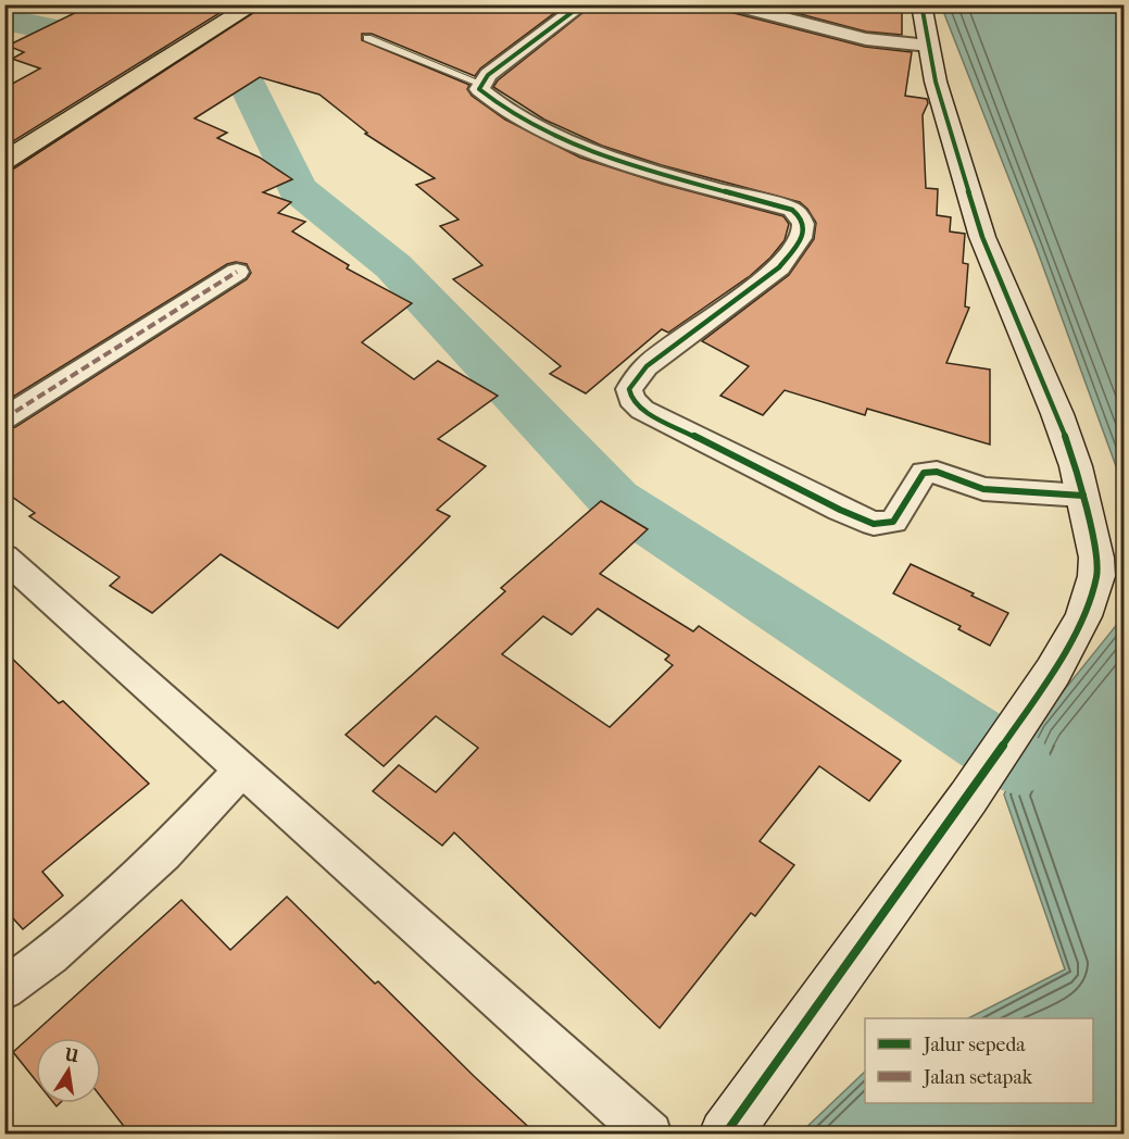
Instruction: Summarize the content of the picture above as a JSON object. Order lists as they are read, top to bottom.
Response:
{
  "legend": ["Jalur sepeda", "Jalan setapak"],
  "north": "top"
}
